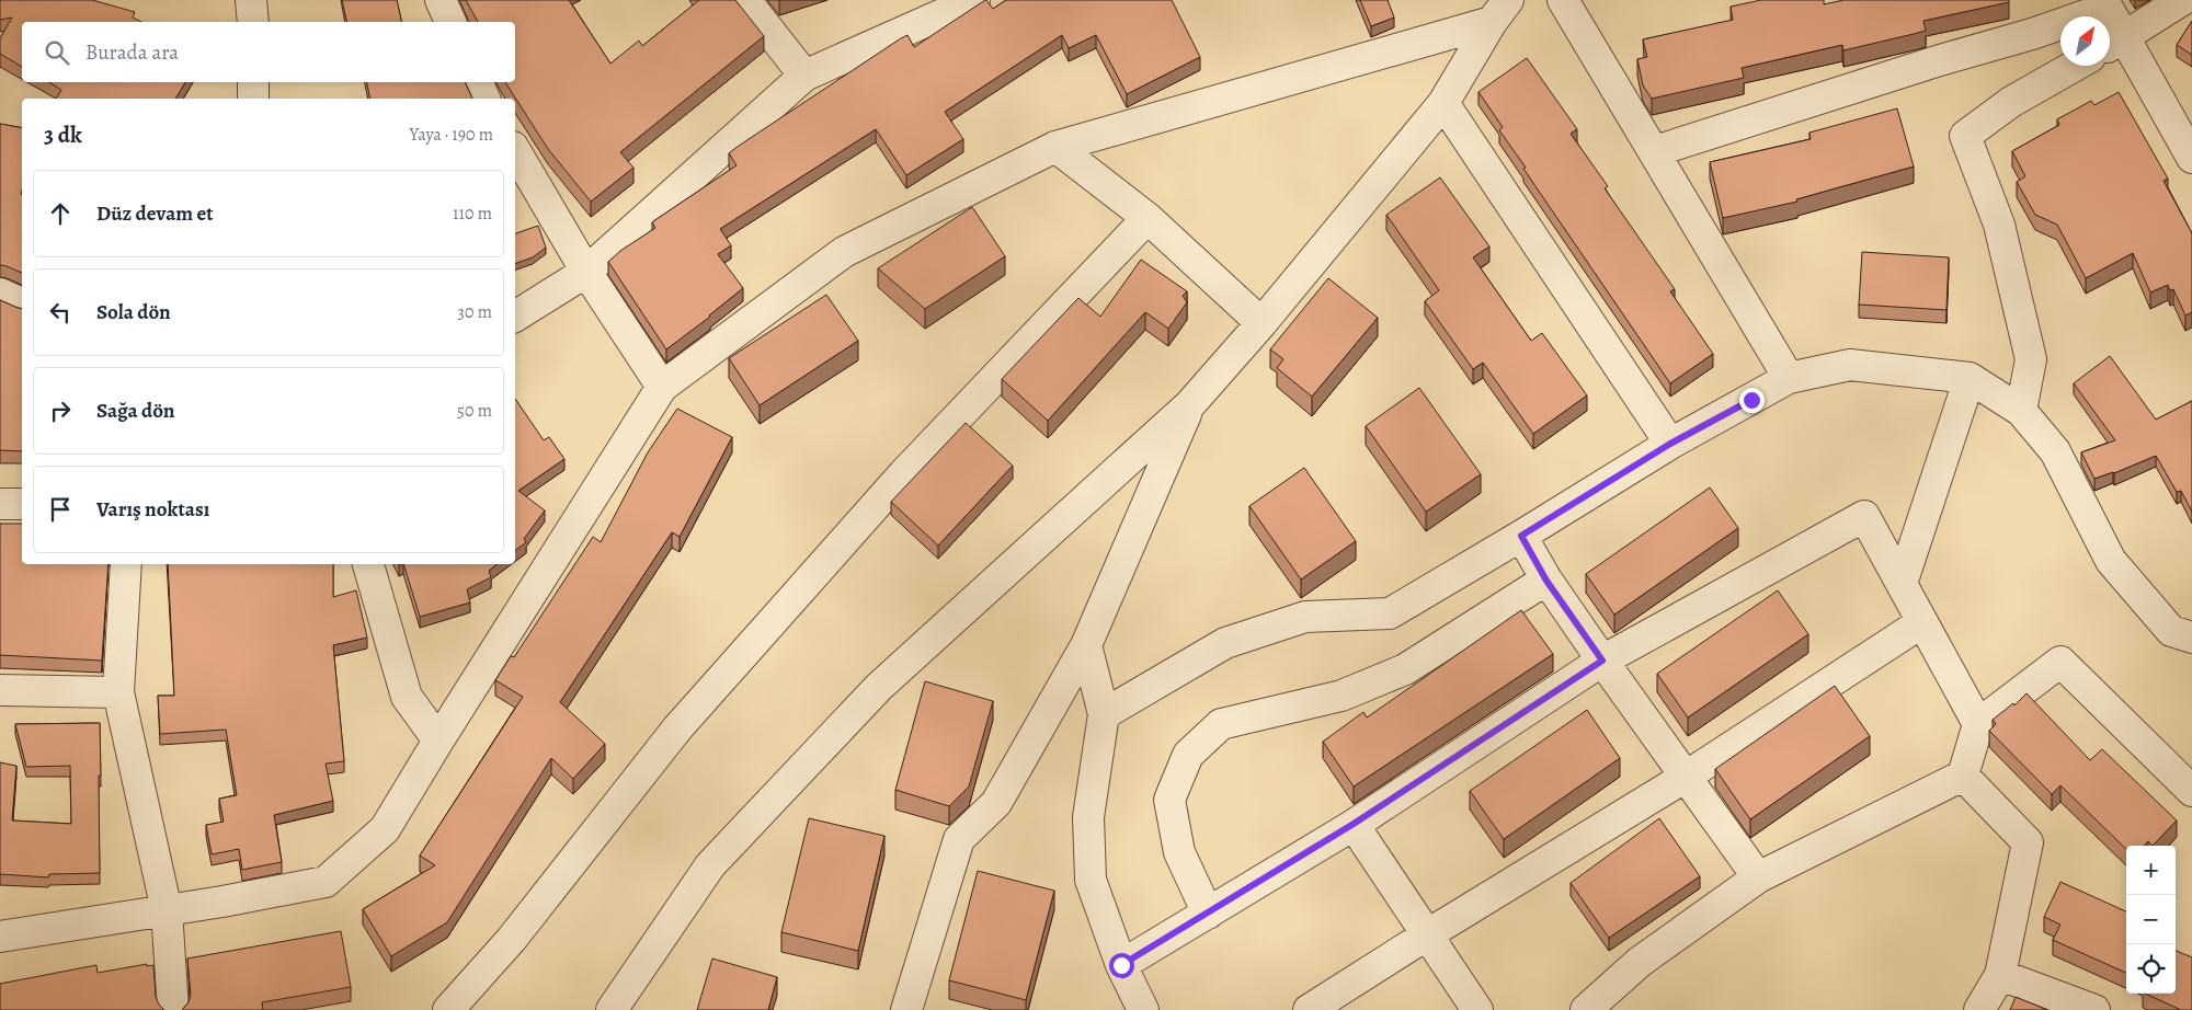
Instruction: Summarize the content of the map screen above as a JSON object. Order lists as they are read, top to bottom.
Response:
{
  "north": "top right",
  "page": {
    "search": "Burada ara",
    "heading": ["3 dk", "Yaya · 190 m"],
    "list": [
      ["Düz devam et", "110 m"],
      ["Sola dön", "30 m"],
      ["Sağa dön", "50 m"],
      "Varış noktası"
    ],
    "map_buttons": ["+", "−"]
  }
}
